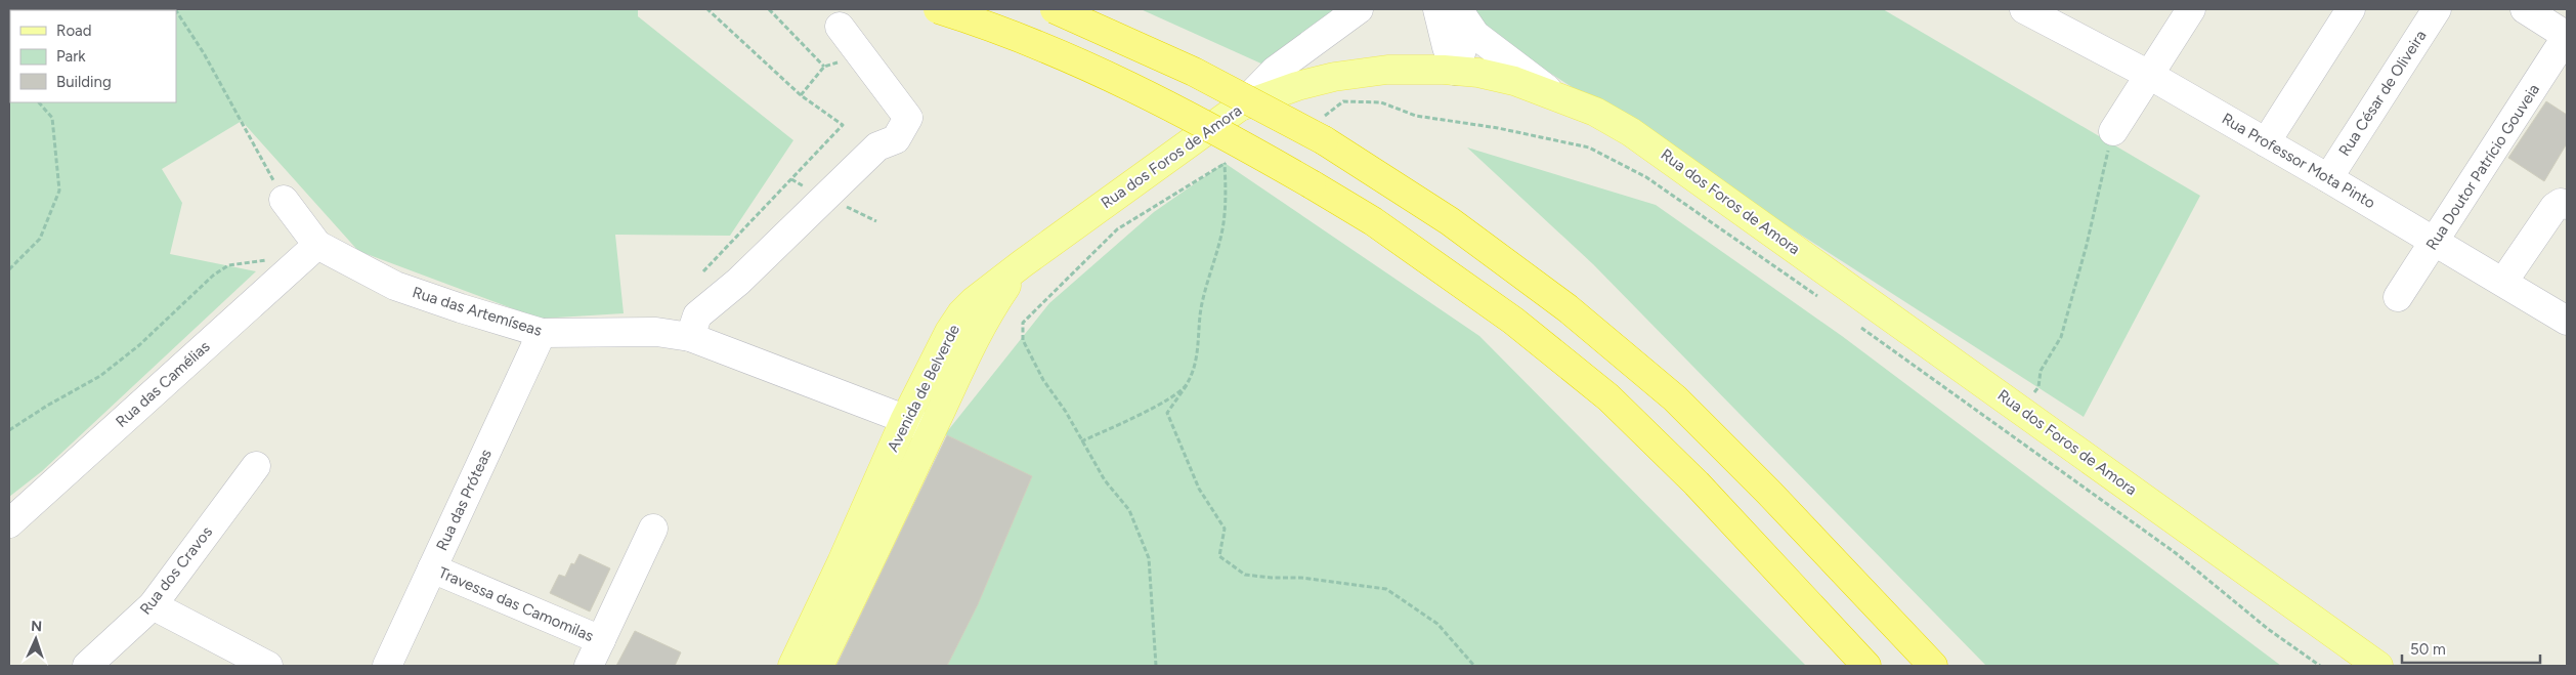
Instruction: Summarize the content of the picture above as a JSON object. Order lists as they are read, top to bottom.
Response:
{
  "streets": {
    "main road": ["Rua dos Foros de Amora", "Avenida de Belverde"],
    "street": [
      "Rua César de Oliveira",
      "Rua Professor Mota Pinto",
      "Rua Doutor Patrício Gouveia",
      "Rua das Artemíseas",
      "Rua das Camélias",
      "Rua das Próteas",
      "Rua dos Cravos",
      "Travessa das Camomilas"
    ]
  },
  "crossings": [
    ["Rua César de Oliveira", "Rua Professor Mota Pinto"],
    ["Rua dos Foros de Amora", "Avenida de Belverde"],
    ["Rua Professor Mota Pinto", "Rua Doutor Patrício Gouveia"],
    ["Rua das Artemíseas", "Rua das Camélias"],
    ["Rua das Artemíseas", "Avenida de Belverde"],
    ["Rua das Artemíseas", "Rua das Próteas"],
    ["Rua das Próteas", "Travessa das Camomilas"]
  ],
  "legend": ["Road", "Park", "Building"],
  "scale_bar": "50 m",
  "north": "top"
}
